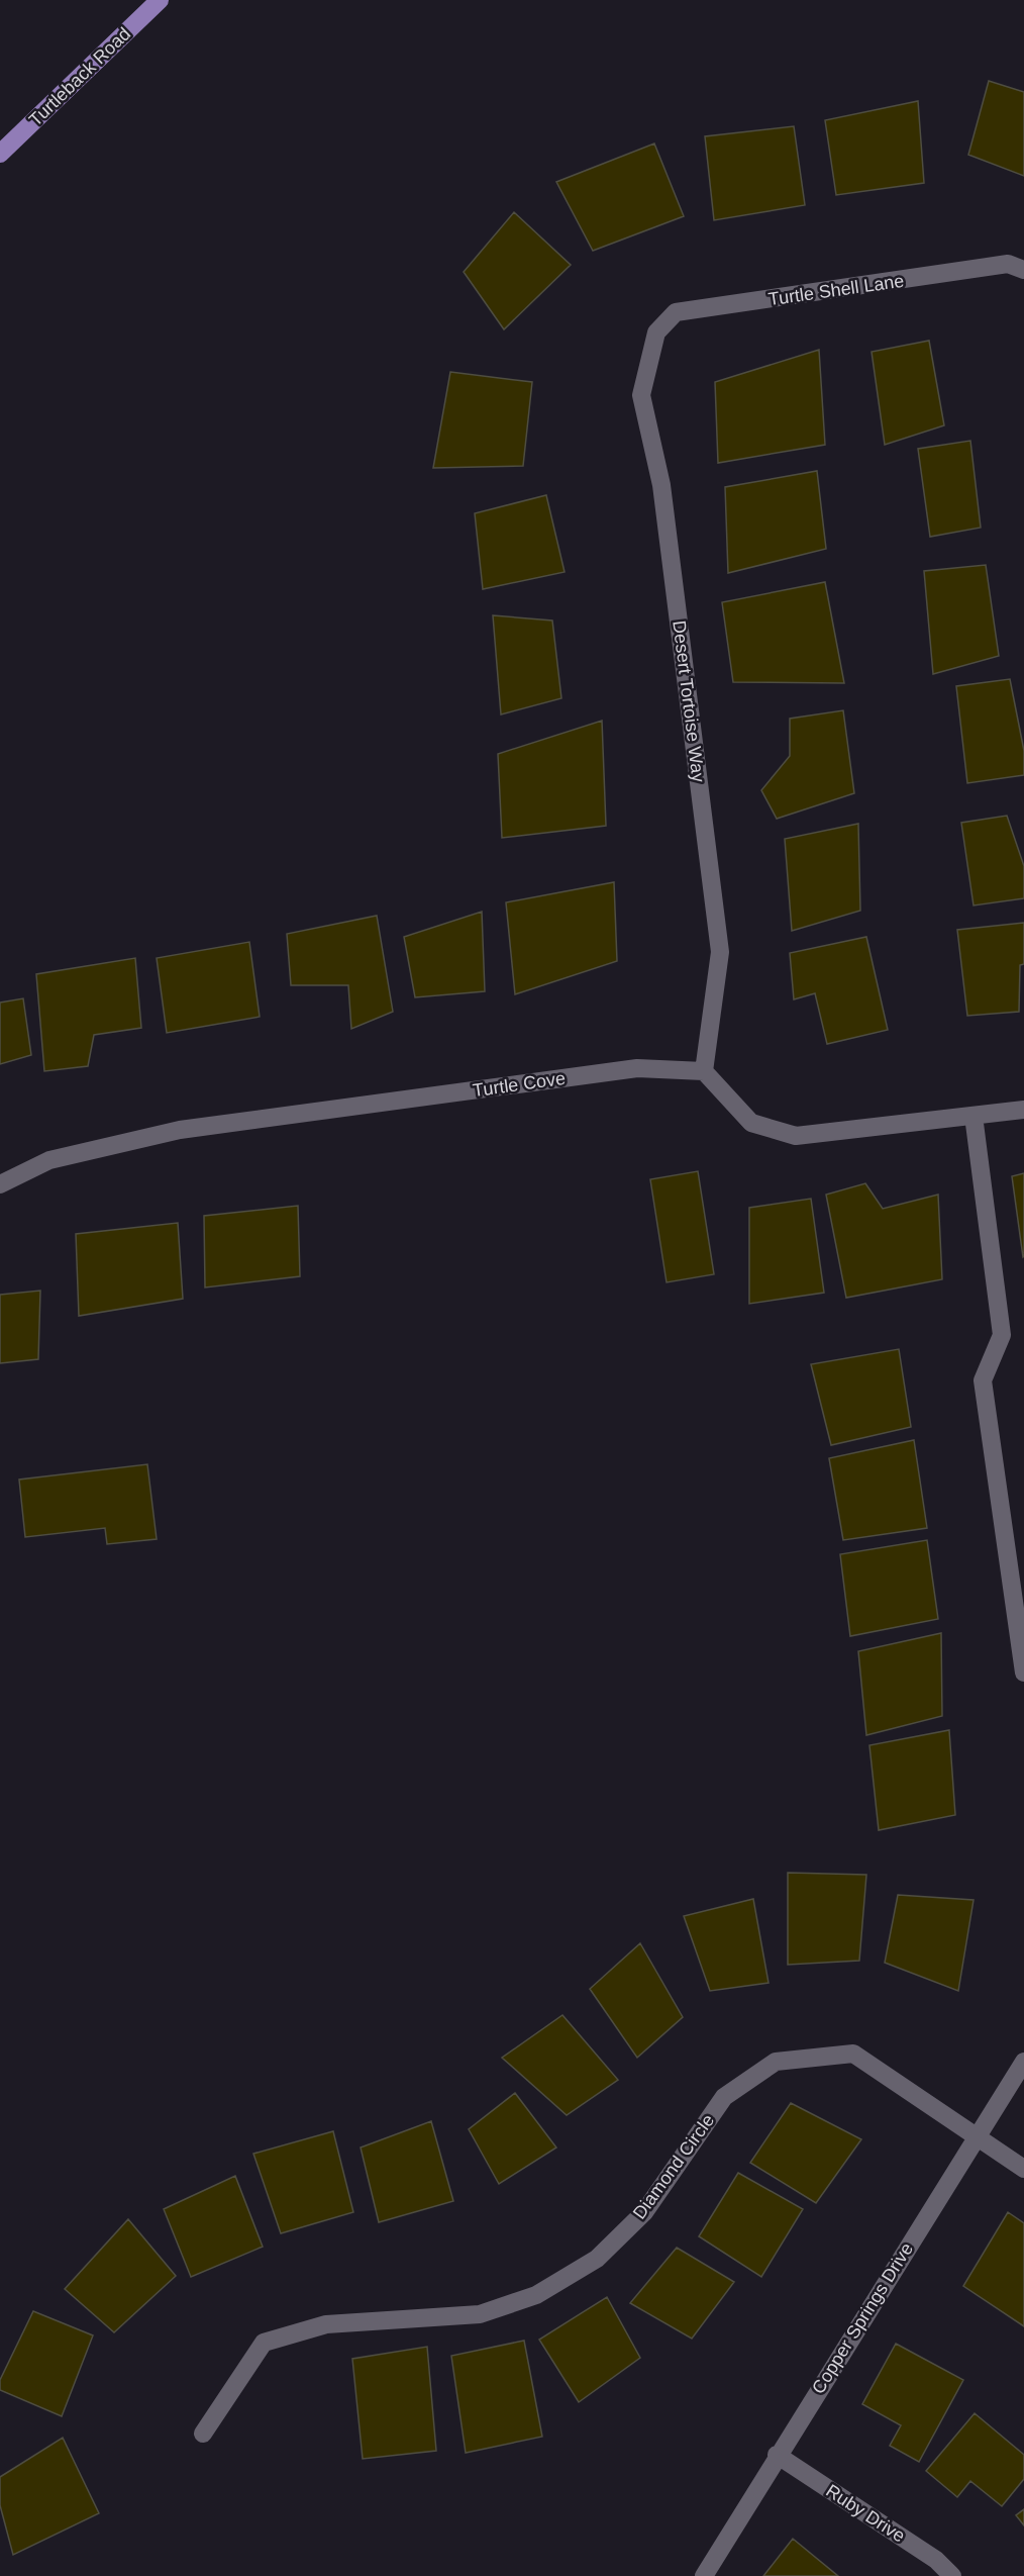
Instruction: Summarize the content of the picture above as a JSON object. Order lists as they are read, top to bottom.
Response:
{
  "streets": {
    "main road": ["Turtleback Road"],
    "street": [
      "Turtle Shell Lane",
      "Desert Tortoise Way",
      "Turtle Cove",
      "Diamond Circle",
      "Copper Springs Drive",
      "Ruby Drive"
    ]
  },
  "crossings": [
    ["Turtle Shell Lane", "Desert Tortoise Way"],
    ["Desert Tortoise Way", "Turtle Cove"],
    ["Diamond Circle", "Copper Springs Drive"],
    ["Copper Springs Drive", "Ruby Drive"]
  ]
}
